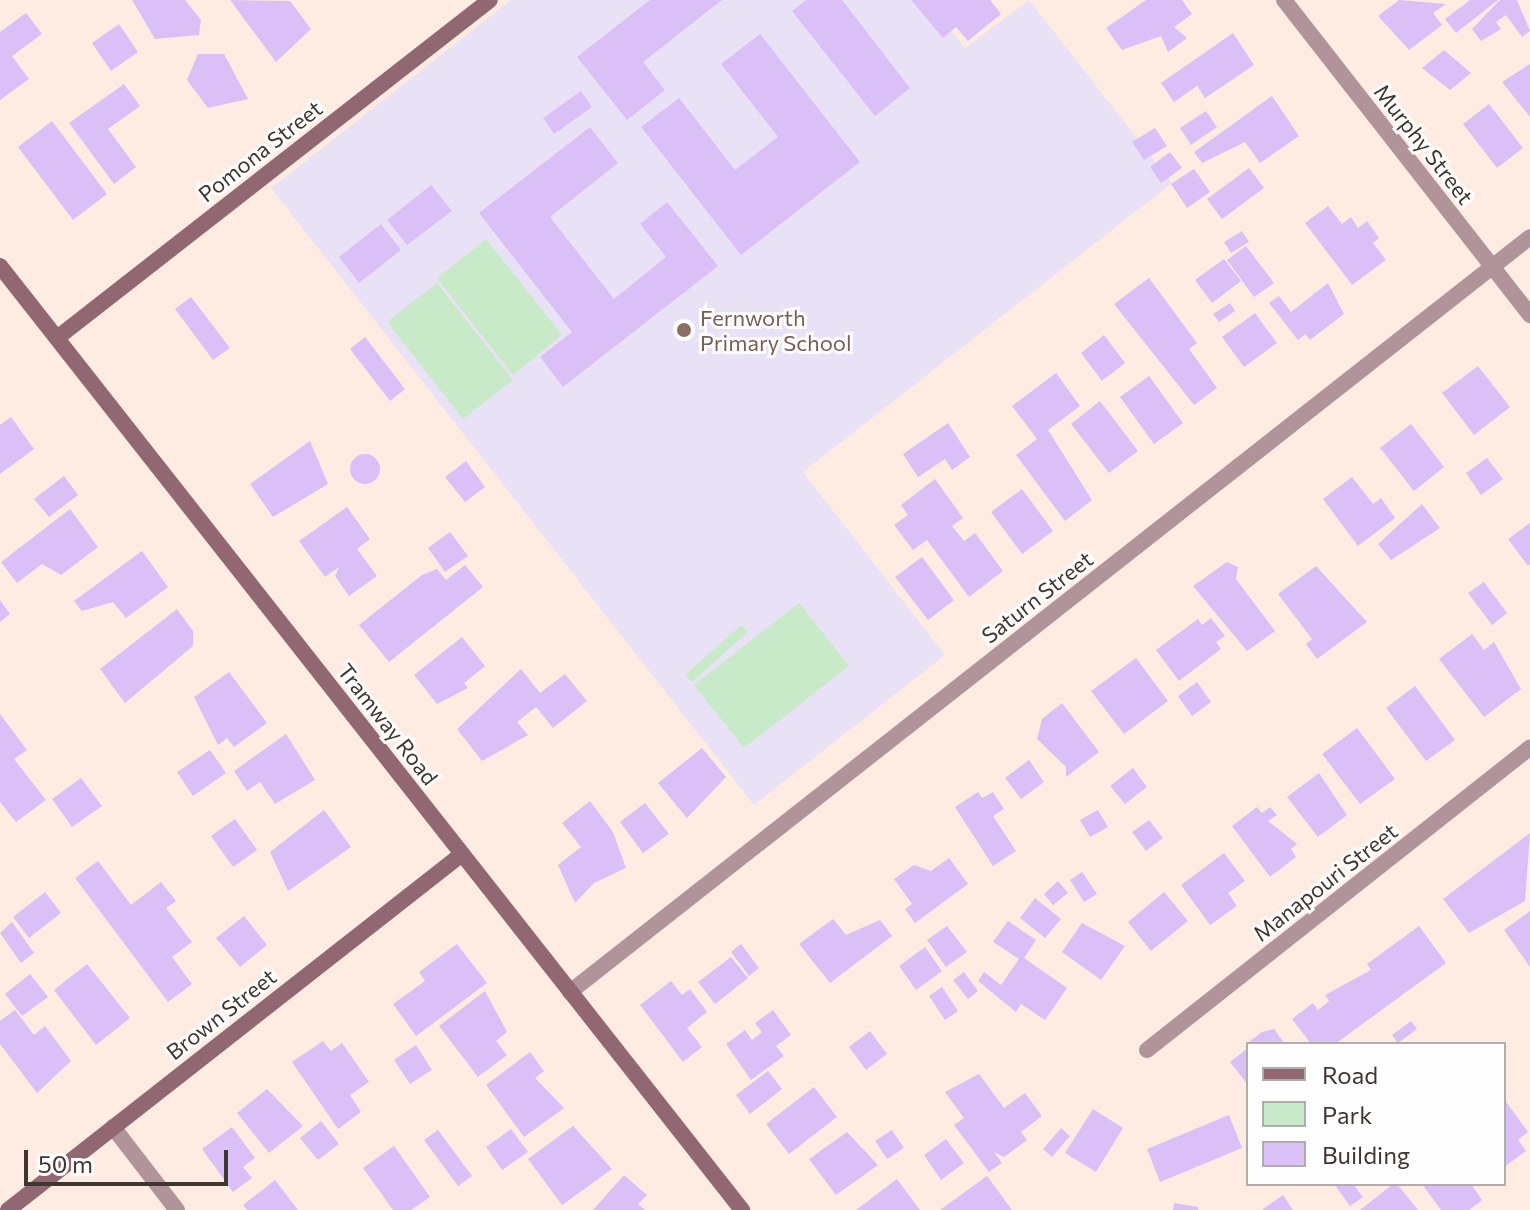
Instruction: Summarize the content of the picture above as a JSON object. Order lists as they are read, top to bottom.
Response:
{
  "streets": {
    "street": [
      "Murphy Street",
      "Pomona Street",
      "Saturn Street",
      "Tramway Road",
      "Manapouri Street",
      "Brown Street"
    ]
  },
  "crossings": [
    ["Murphy Street", "Saturn Street"],
    ["Pomona Street", "Tramway Road"],
    ["Saturn Street", "Tramway Road"],
    ["Tramway Road", "Brown Street"]
  ],
  "places": ["Fernworth Primary School"],
  "legend": ["Road", "Park", "Building"],
  "scale_bar": "50 m"
}
